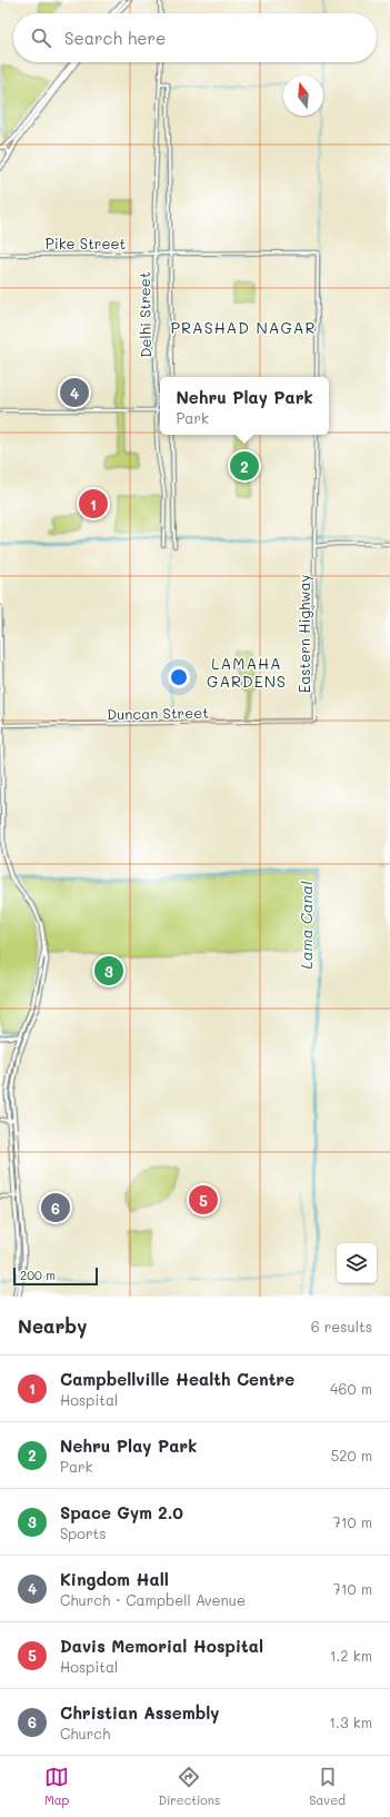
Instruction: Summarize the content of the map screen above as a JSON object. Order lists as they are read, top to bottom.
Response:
{
  "streets": {
    "street": [
      "Pike Street",
      "Delhi Street",
      "Eastern Highway",
      "Duncan Street"
    ]
  },
  "crossings": [
    ["Pike Street", "Delhi Street"],
    ["Eastern Highway", "Duncan Street"]
  ],
  "districts": ["PRASHAD NAGAR", "LAMAHA GARDENS"],
  "water": ["Lama Canal"],
  "scale_bar": "200 m",
  "north": "top",
  "page": {
    "search": "Search here",
    "pins": [
      "4",
      "2",
      "1",
      "3",
      "5",
      "6"
    ],
    "popup": ["Nehru Play Park", "Park"],
    "scale": "200 m",
    "heading": ["Nearby", "6 results"],
    "list": [
      {
        "mark": "1",
        "name": "Campbellville Health Centre",
        "note": "Hospital",
        "value": "460 m"
      },
      {
        "mark": "2",
        "name": "Nehru Play Park",
        "note": "Park",
        "value": "520 m"
      },
      {
        "mark": "3",
        "name": "Space Gym 2.0",
        "note": "Sports",
        "value": "710 m"
      },
      {
        "mark": "4",
        "name": "Kingdom Hall",
        "note": "Church · Campbell Avenue",
        "value": "710 m"
      },
      {
        "mark": "5",
        "name": "Davis Memorial Hospital",
        "note": "Hospital",
        "value": "1.2 km"
      },
      {
        "mark": "6",
        "name": "Christian Assembly",
        "note": "Church",
        "value": "1.3 km"
      }
    ],
    "nav": ["Map", "Directions", "Saved"]
  }
}
